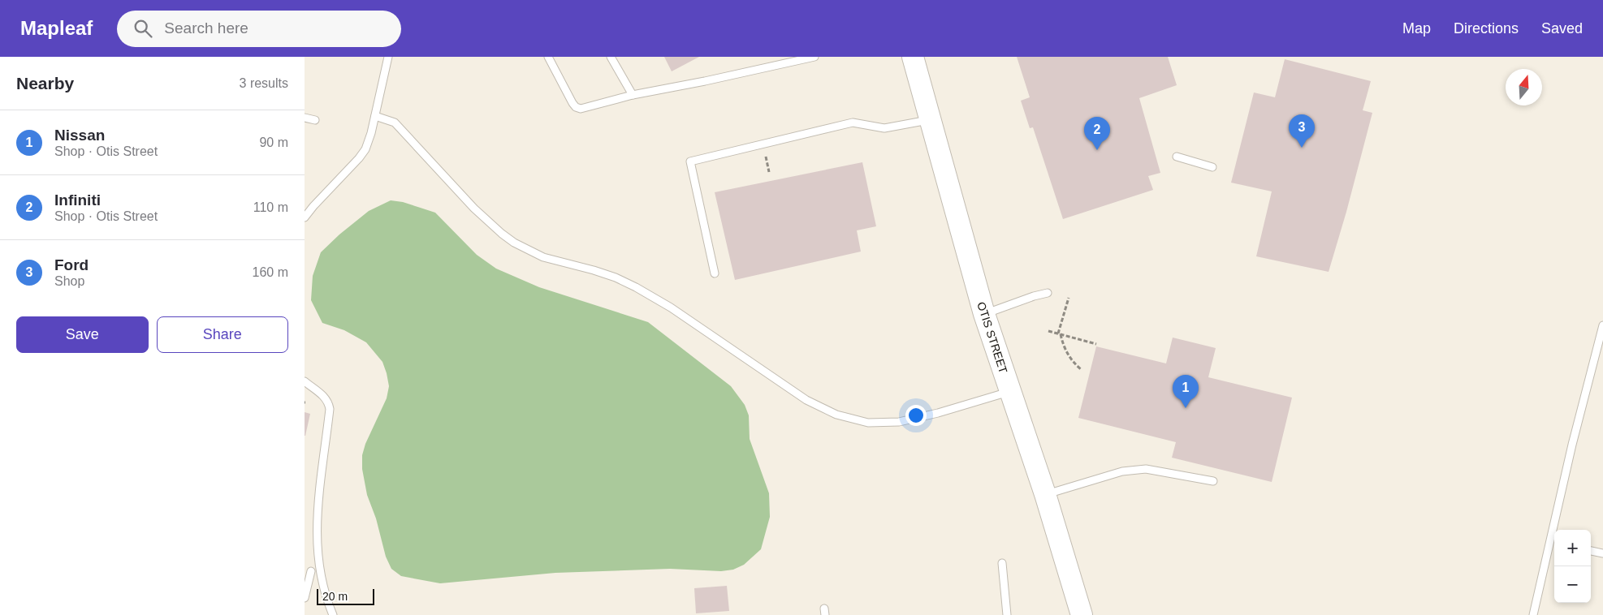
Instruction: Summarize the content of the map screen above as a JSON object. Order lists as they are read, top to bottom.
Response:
{
  "streets": {
    "main road": ["OTIS STREET"]
  },
  "scale_bar": "20 m",
  "north": "top",
  "page": {
    "header": "Mapleaf",
    "search": "Search here",
    "nav": ["Map", "Directions", "Saved"],
    "heading": ["Nearby", "3 results"],
    "list": [
      {
        "mark": "1",
        "name": "Nissan",
        "note": "Shop · Otis Street",
        "value": "90 m"
      },
      {
        "mark": "2",
        "name": "Infiniti",
        "note": "Shop · Otis Street",
        "value": "110 m"
      },
      {
        "mark": "3",
        "name": "Ford",
        "note": "Shop",
        "value": "160 m"
      }
    ],
    "pins": ["3", "2", "1"],
    "buttons": ["Save", "Share"],
    "map_buttons": ["+", "−"],
    "scale": "20 m"
  }
}
